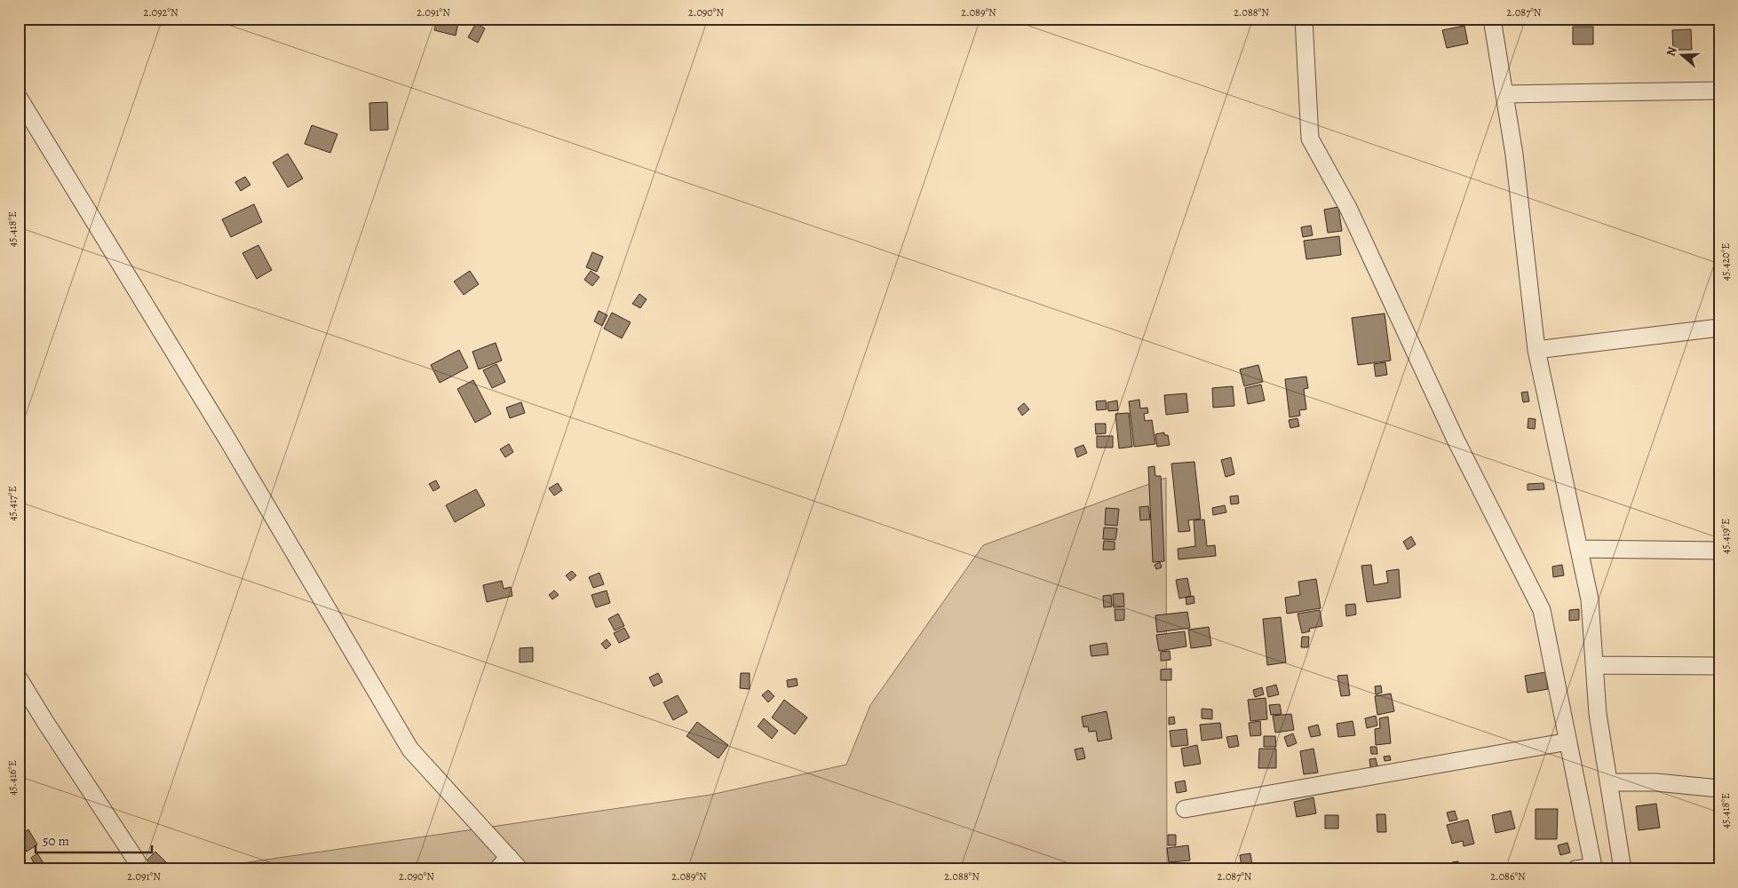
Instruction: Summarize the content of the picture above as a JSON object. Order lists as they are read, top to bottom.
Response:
{
  "scale_bar": "50 m",
  "north": "left",
  "coordinates": [
    "2.092°N",
    "2.091°N",
    "2.090°N",
    "2.089°N",
    "2.088°N",
    "2.087°N",
    "45.418°E",
    "45.420°E",
    "45.417°E",
    "45.419°E",
    "45.416°E",
    "2.086°N"
  ]
}
